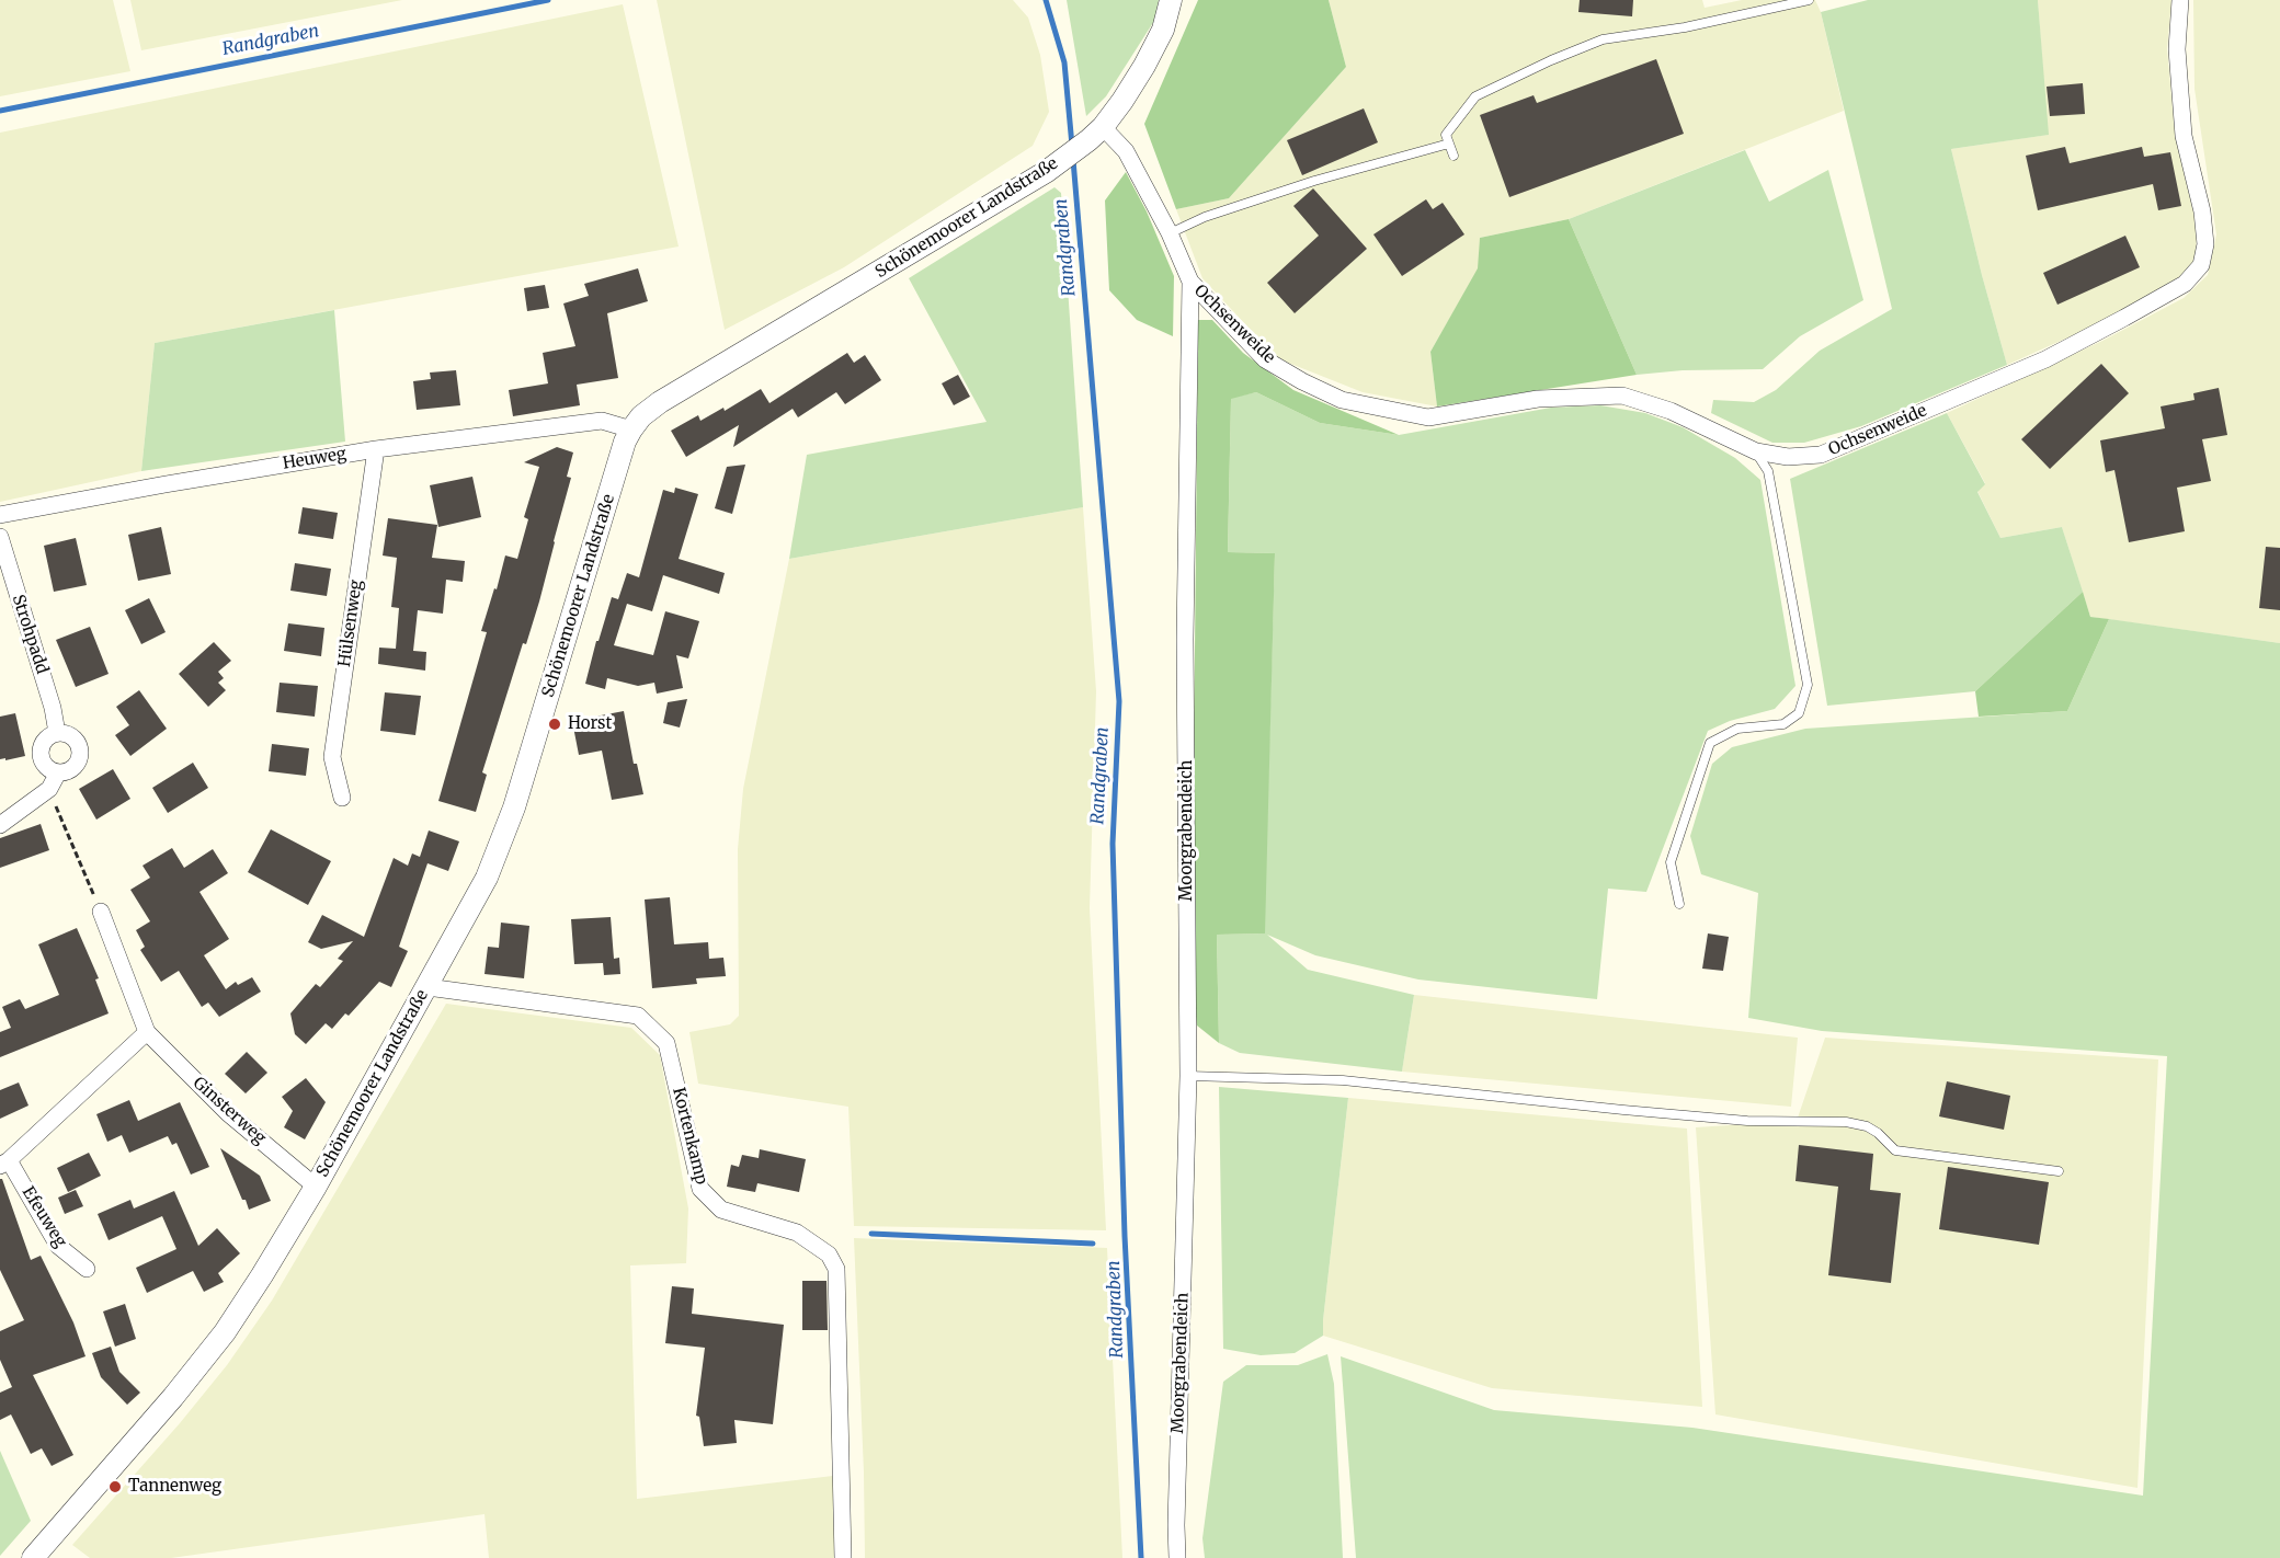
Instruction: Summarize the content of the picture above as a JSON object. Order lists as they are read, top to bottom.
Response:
{
  "streets": {
    "street": [
      "Schönemoorer Landstraße",
      "Ochsenweide",
      "Heuweg",
      "Hülsenweg",
      "Strohpadd",
      "Moorgrabendeich",
      "Ginsterweg",
      "Kortenkamp",
      "Efeuweg"
    ]
  },
  "crossings": [
    ["Schönemoorer Landstraße", "Heuweg"],
    ["Schönemoorer Landstraße", "Moorgrabendeich"],
    ["Schönemoorer Landstraße", "Ginsterweg"],
    ["Schönemoorer Landstraße", "Kortenkamp"],
    ["Ochsenweide", "Moorgrabendeich"],
    ["Heuweg", "Hülsenweg"]
  ],
  "water": ["Randgraben"],
  "places": ["Horst", "Tannenweg"]
}
